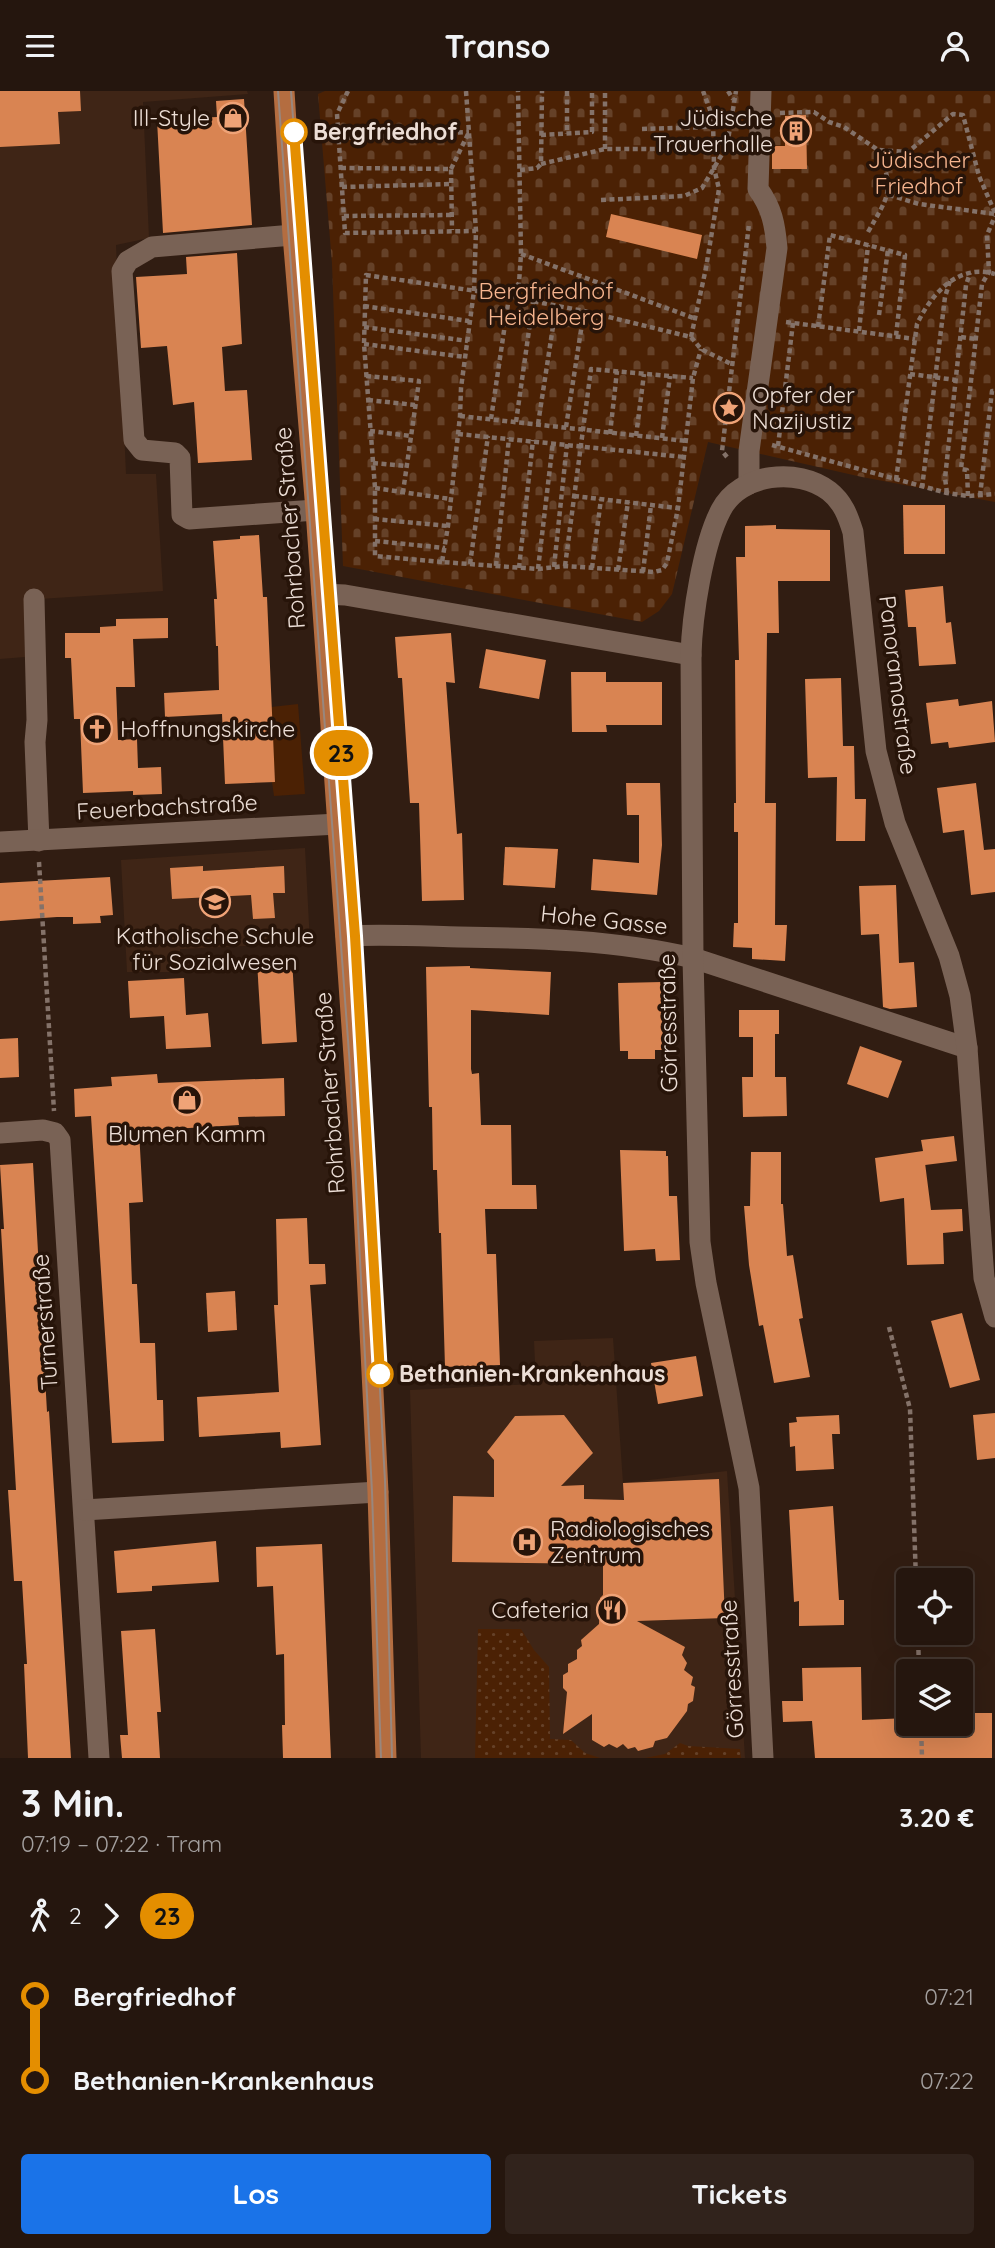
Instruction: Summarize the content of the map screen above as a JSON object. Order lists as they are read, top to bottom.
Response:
{
  "streets": {
    "main road": ["Rohrbacher Straße"],
    "street": [
      "Panoramastraße",
      "Feuerbachstraße",
      "Hohe Gasse",
      "Görresstraße",
      "Turnerstraße"
    ]
  },
  "crossings": [
    ["Rohrbacher Straße", "Feuerbachstraße"],
    ["Rohrbacher Straße", "Hohe Gasse"],
    ["Panoramastraße", "Hohe Gasse"],
    ["Panoramastraße", "Görresstraße"],
    ["Hohe Gasse", "Görresstraße"]
  ],
  "parks": ["Jüdischer Friedhof", "Bergfriedhof Heidelberg"],
  "places": {
    "shop": ["Ill-Style", "Blumen Kamm"],
    "building": ["Jüdische Trauerhalle"],
    "other": ["Bergfriedhof", "Bethanien-Krankenhaus"],
    "place": ["Opfer der Nazijustiz"],
    "church": ["Hoffnungskirche"],
    "school or university": ["Katholische Schule für Sozialwesen"],
    "hospital": ["Radiologisches Zentrum"],
    "restaurant": ["Cafeteria"]
  },
  "lines": ["tram line 23"],
  "page": {
    "header": "Transo",
    "on_map": "23",
    "heading": ["3 Min.", "07:19 – 07:22 · Tram", "3.20 €"],
    "legs": ["2", "23"],
    "list": [
      {
        "name": "Bergfriedhof",
        "value": "07:21"
      },
      {
        "name": "Bethanien-Krankenhaus",
        "value": "07:22"
      }
    ],
    "buttons": ["Los", "Tickets"]
  }
}
